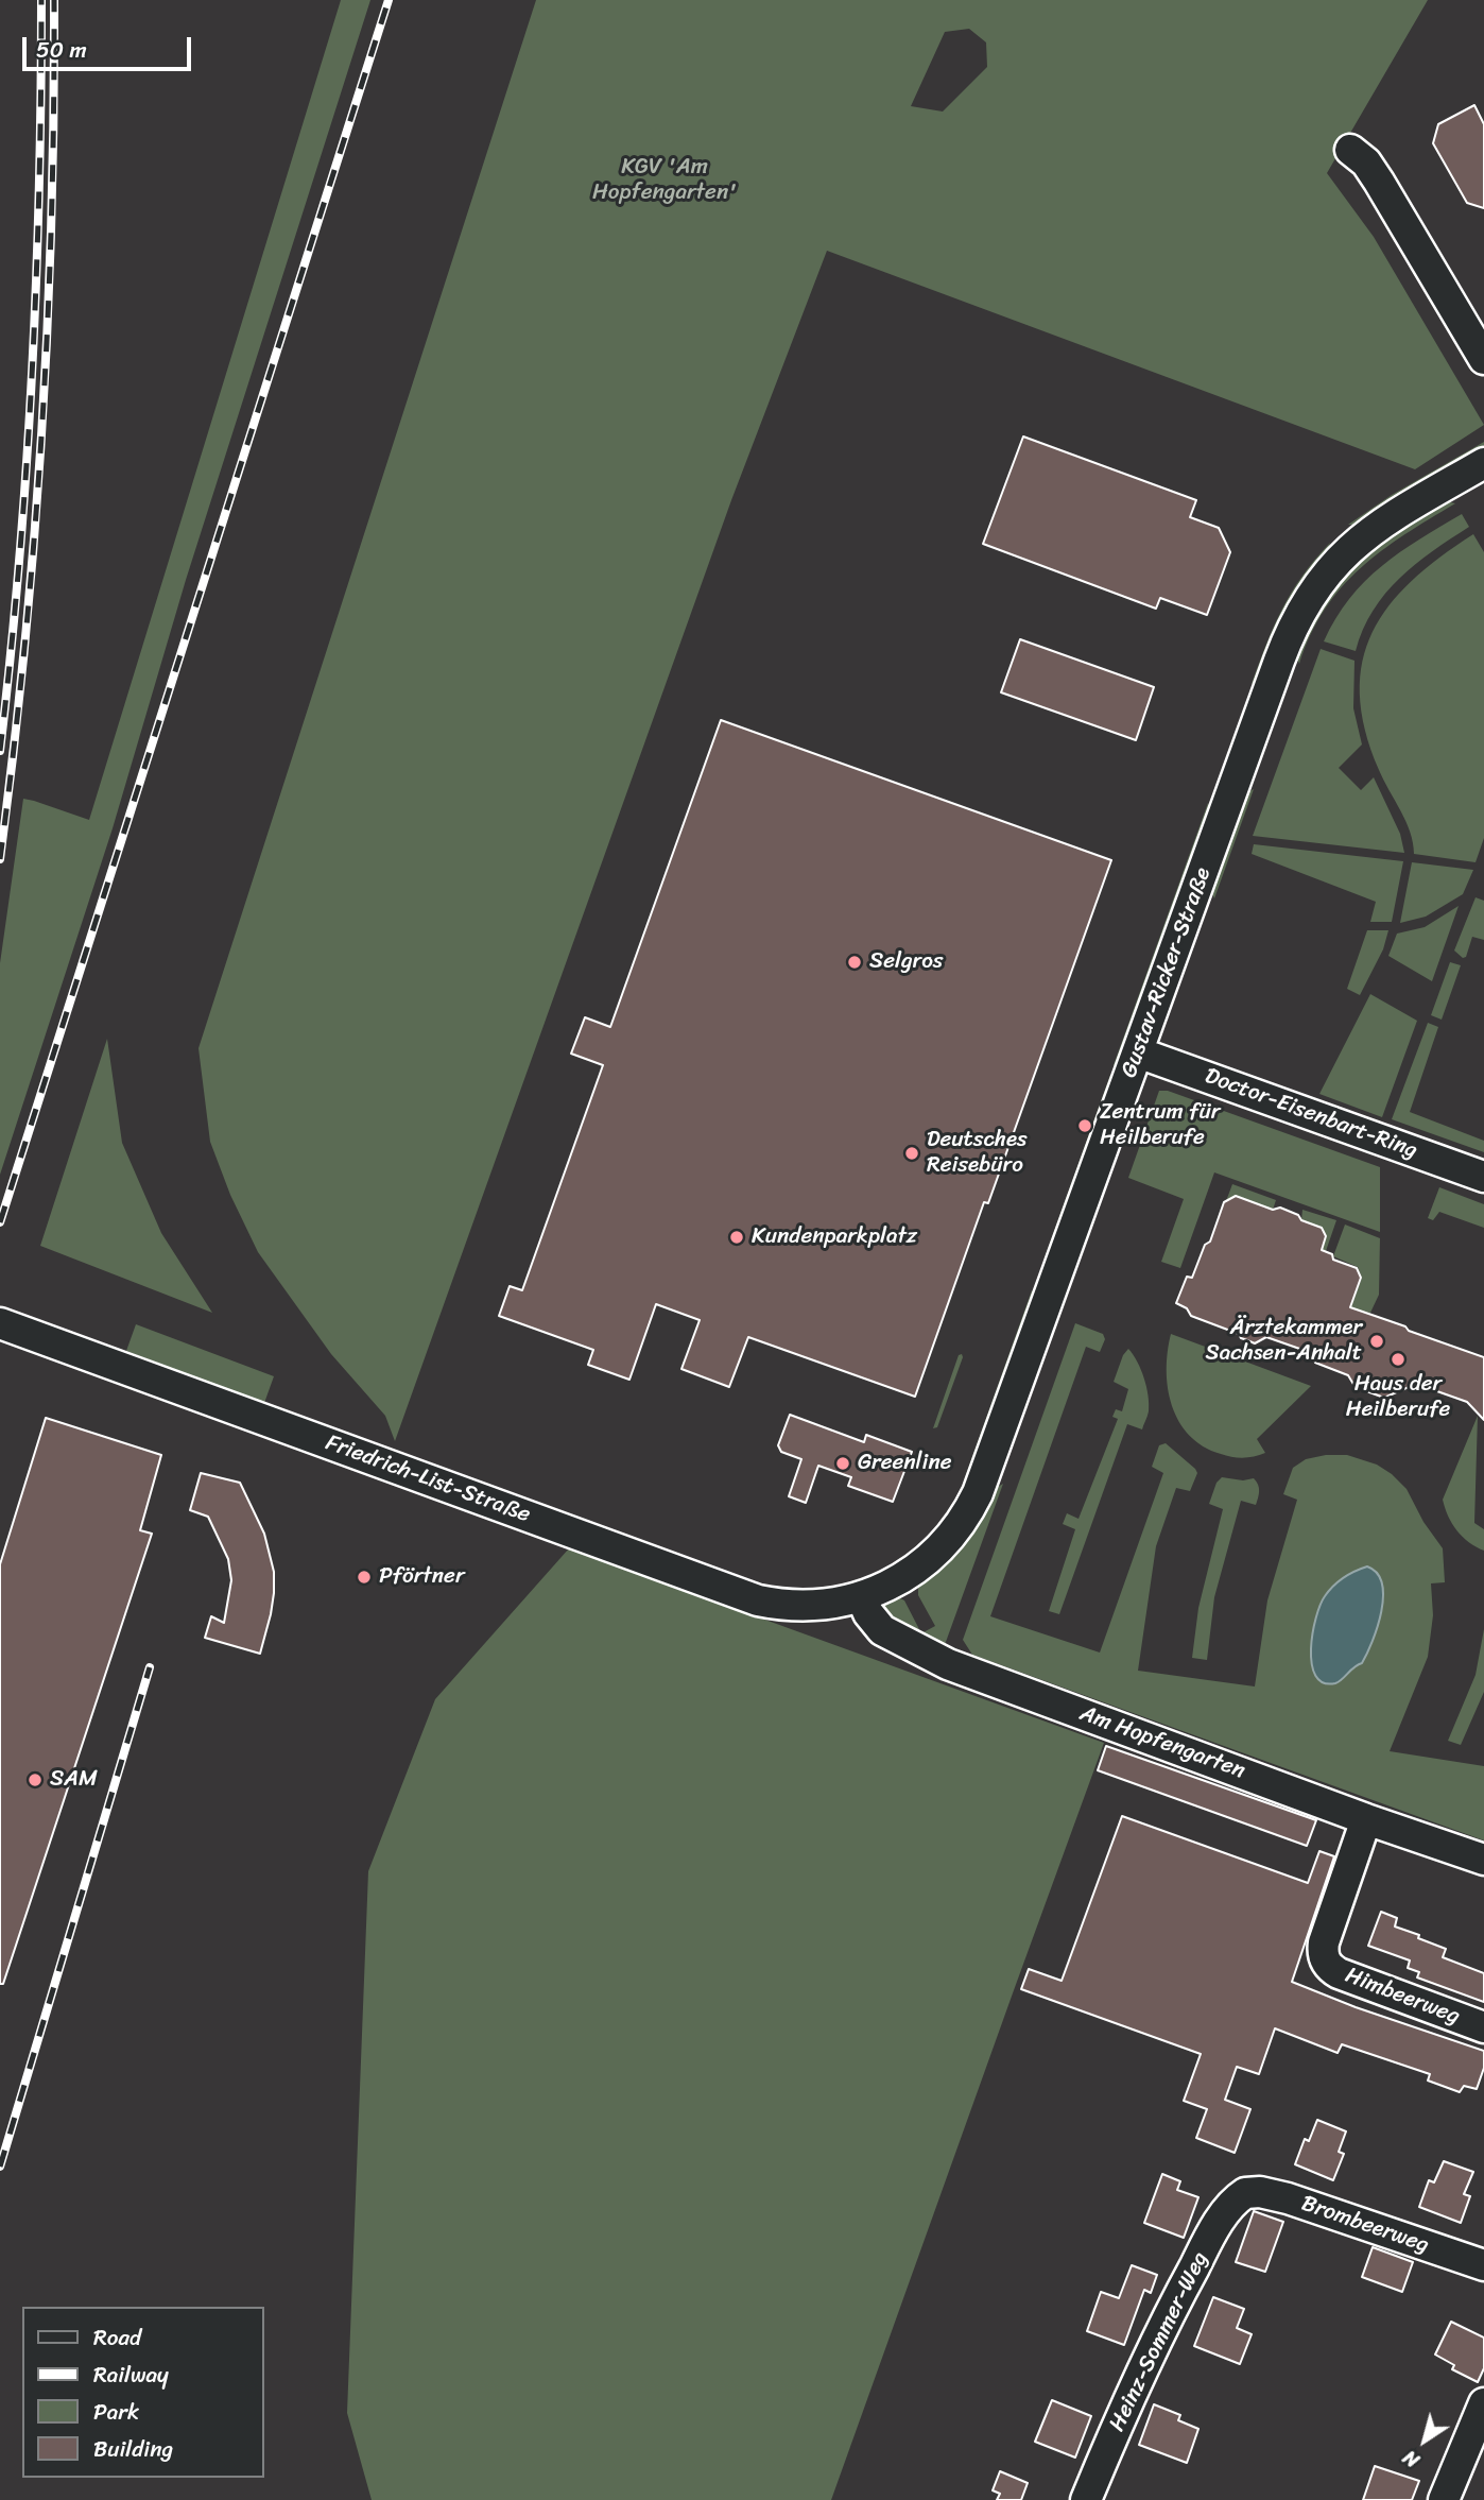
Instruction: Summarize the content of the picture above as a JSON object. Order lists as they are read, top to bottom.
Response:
{
  "streets": {
    "street": [
      "Gustav-Ricker-Straße",
      "Doctor-Eisenbart-Ring",
      "Friedrich-List-Straße",
      "Am Hopfengarten",
      "Himbeerweg",
      "Brombeerweg",
      "Heinz-Sommer-Weg"
    ]
  },
  "crossings": [
    ["Gustav-Ricker-Straße", "Doctor-Eisenbart-Ring"],
    ["Gustav-Ricker-Straße", "Friedrich-List-Straße"],
    ["Gustav-Ricker-Straße", "Am Hopfengarten"],
    ["Friedrich-List-Straße", "Am Hopfengarten"],
    ["Am Hopfengarten", "Himbeerweg"],
    ["Brombeerweg", "Heinz-Sommer-Weg"]
  ],
  "parks": ["KGV 'Am Hopfengarten'"],
  "places": [
    "Selgros",
    "Zentrum für Heilberufe",
    "Deutsches Reisebüro",
    "Kundenparkplatz",
    "Ärztekammer Sachsen-Anhalt",
    "Haus der Heilberufe",
    "Greenline",
    "Pförtner",
    "SAM"
  ],
  "legend": [
    "Road",
    "Railway",
    "Park",
    "Building"
  ],
  "scale_bar": "50 m",
  "north": "bottom left"
}
